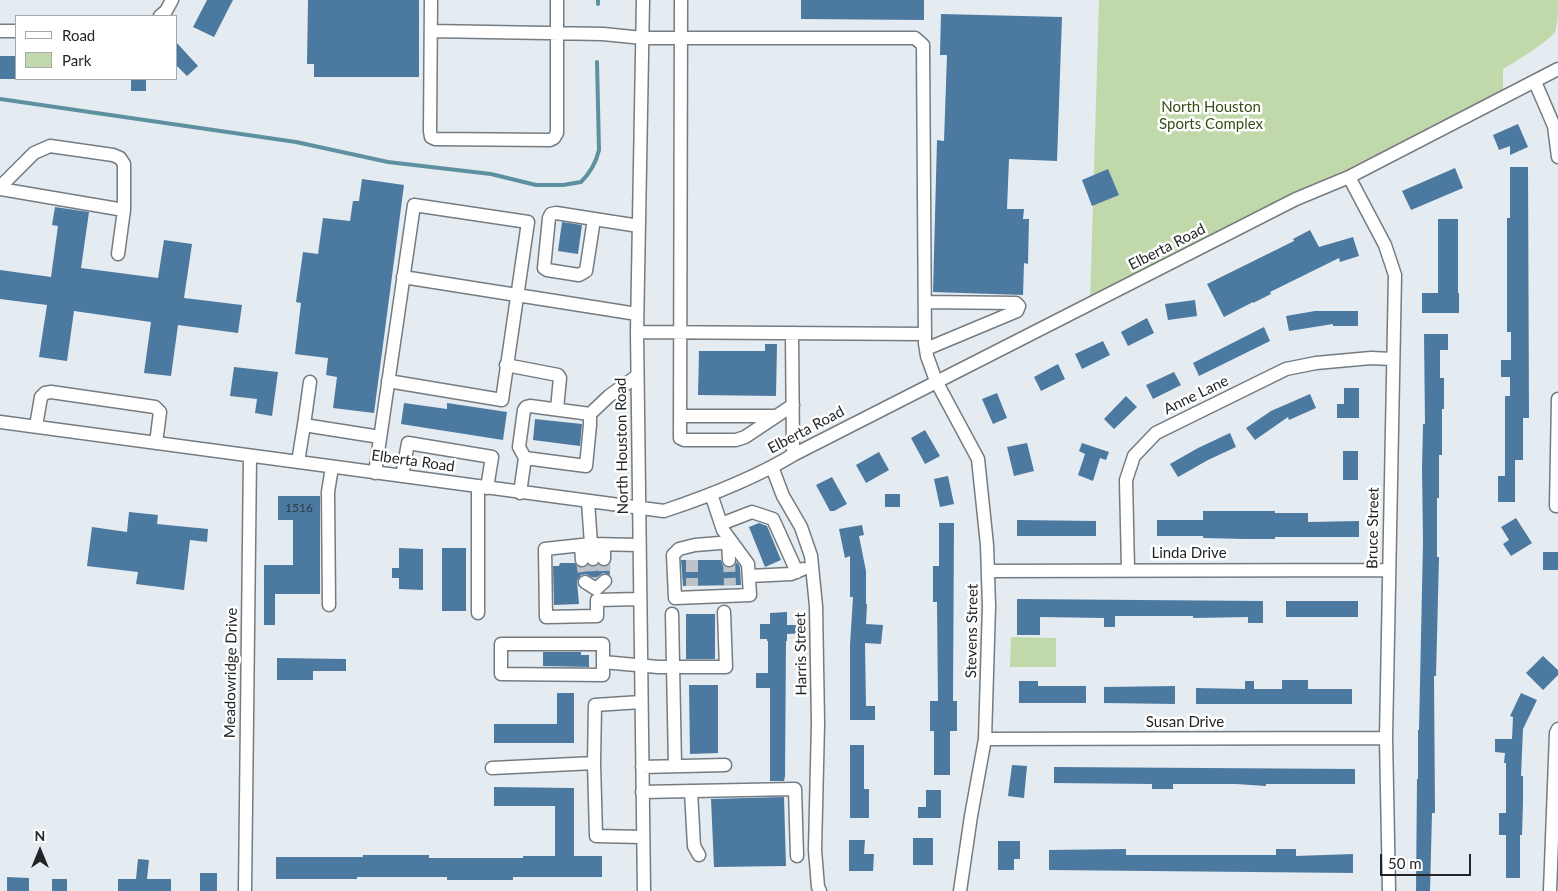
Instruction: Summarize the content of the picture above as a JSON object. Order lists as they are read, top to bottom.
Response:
{
  "streets": {
    "street": [
      "Elberta Road",
      "Anne Lane",
      "North Houston Road",
      "Bruce Street",
      "Linda Drive",
      "Stevens Street",
      "Harris Street",
      "Meadowridge Drive",
      "Susan Drive"
    ]
  },
  "crossings": [
    ["Elberta Road", "North Houston Road"],
    ["Elberta Road", "Bruce Street"],
    ["Elberta Road", "Stevens Street"],
    ["Elberta Road", "Harris Street"],
    ["Elberta Road", "Meadowridge Drive"],
    ["Anne Lane", "Bruce Street"],
    ["Anne Lane", "Linda Drive"],
    ["Bruce Street", "Linda Drive"],
    ["Bruce Street", "Susan Drive"],
    ["Linda Drive", "Stevens Street"],
    ["Stevens Street", "Susan Drive"]
  ],
  "parks": ["North Houston Sports Complex"],
  "house_numbers": ["1516"],
  "legend": ["Road", "Park"],
  "scale_bar": "50 m",
  "north": "top"
}
